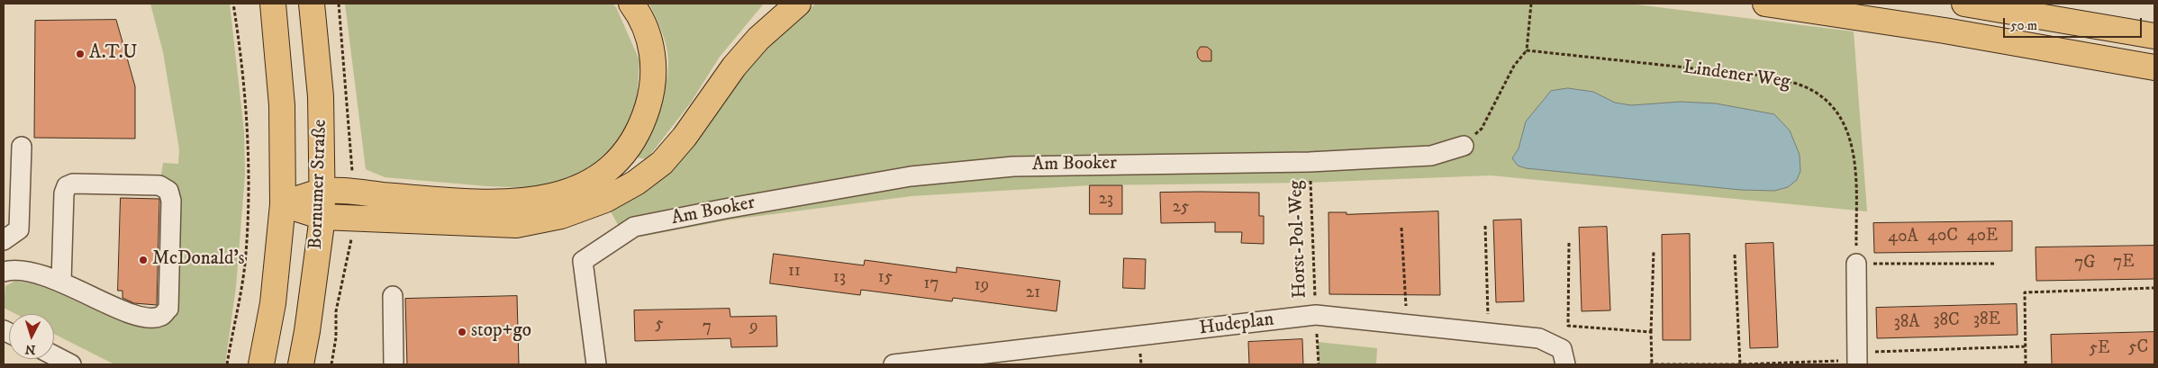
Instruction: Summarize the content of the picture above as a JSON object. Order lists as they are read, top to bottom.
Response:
{
  "streets": {
    "main road": ["Bornumer Straße"],
    "street": ["Am Booker", "Hudeplan"],
    "path": ["Lindener Weg", "Horst-Pol-Weg"]
  },
  "crossings": [
    ["Am Booker", "Horst-Pol-Weg"],
    ["Horst-Pol-Weg", "Hudeplan"]
  ],
  "places": ["A.T.U", "McDonald's", "stop+go"],
  "house_numbers": [
    "23",
    "25",
    "40C",
    "40E",
    "40A",
    "7E",
    "7G",
    "11",
    "13",
    "15",
    "17",
    "19",
    "21",
    "38E",
    "38C",
    "38A",
    "5",
    "7",
    "9",
    "5C",
    "5E"
  ],
  "scale_bar": "50 m",
  "north": "bottom"
}
